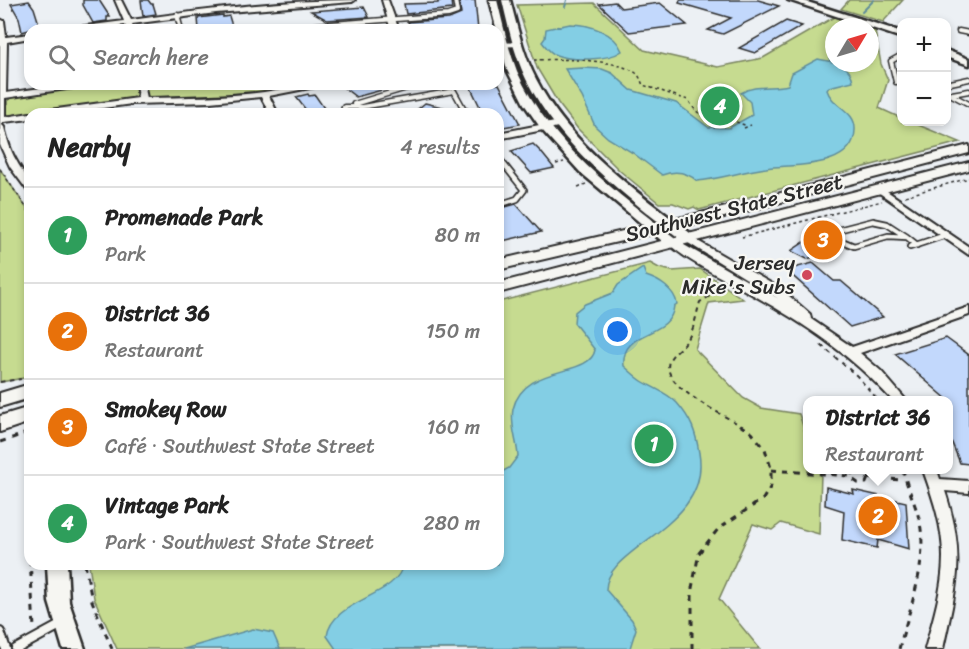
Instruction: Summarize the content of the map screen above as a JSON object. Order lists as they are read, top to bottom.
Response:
{
  "streets": {
    "main road": ["Southwest State Street"]
  },
  "places": ["Jersey Mike's Subs"],
  "north": "top right",
  "page": {
    "map_buttons": ["+", "−"],
    "search": "Search here",
    "pins": [
      "4",
      "3",
      "1",
      "2"
    ],
    "heading": ["Nearby", "4 results"],
    "list": [
      {
        "mark": "1",
        "name": "Promenade Park",
        "note": "Park",
        "value": "80 m"
      },
      {
        "mark": "2",
        "name": "District 36",
        "note": "Restaurant",
        "value": "150 m"
      },
      {
        "mark": "3",
        "name": "Smokey Row",
        "note": "Café · Southwest State Street",
        "value": "160 m"
      },
      {
        "mark": "4",
        "name": "Vintage Park",
        "note": "Park · Southwest State Street",
        "value": "280 m"
      }
    ],
    "popup": ["District 36", "Restaurant"]
  }
}
